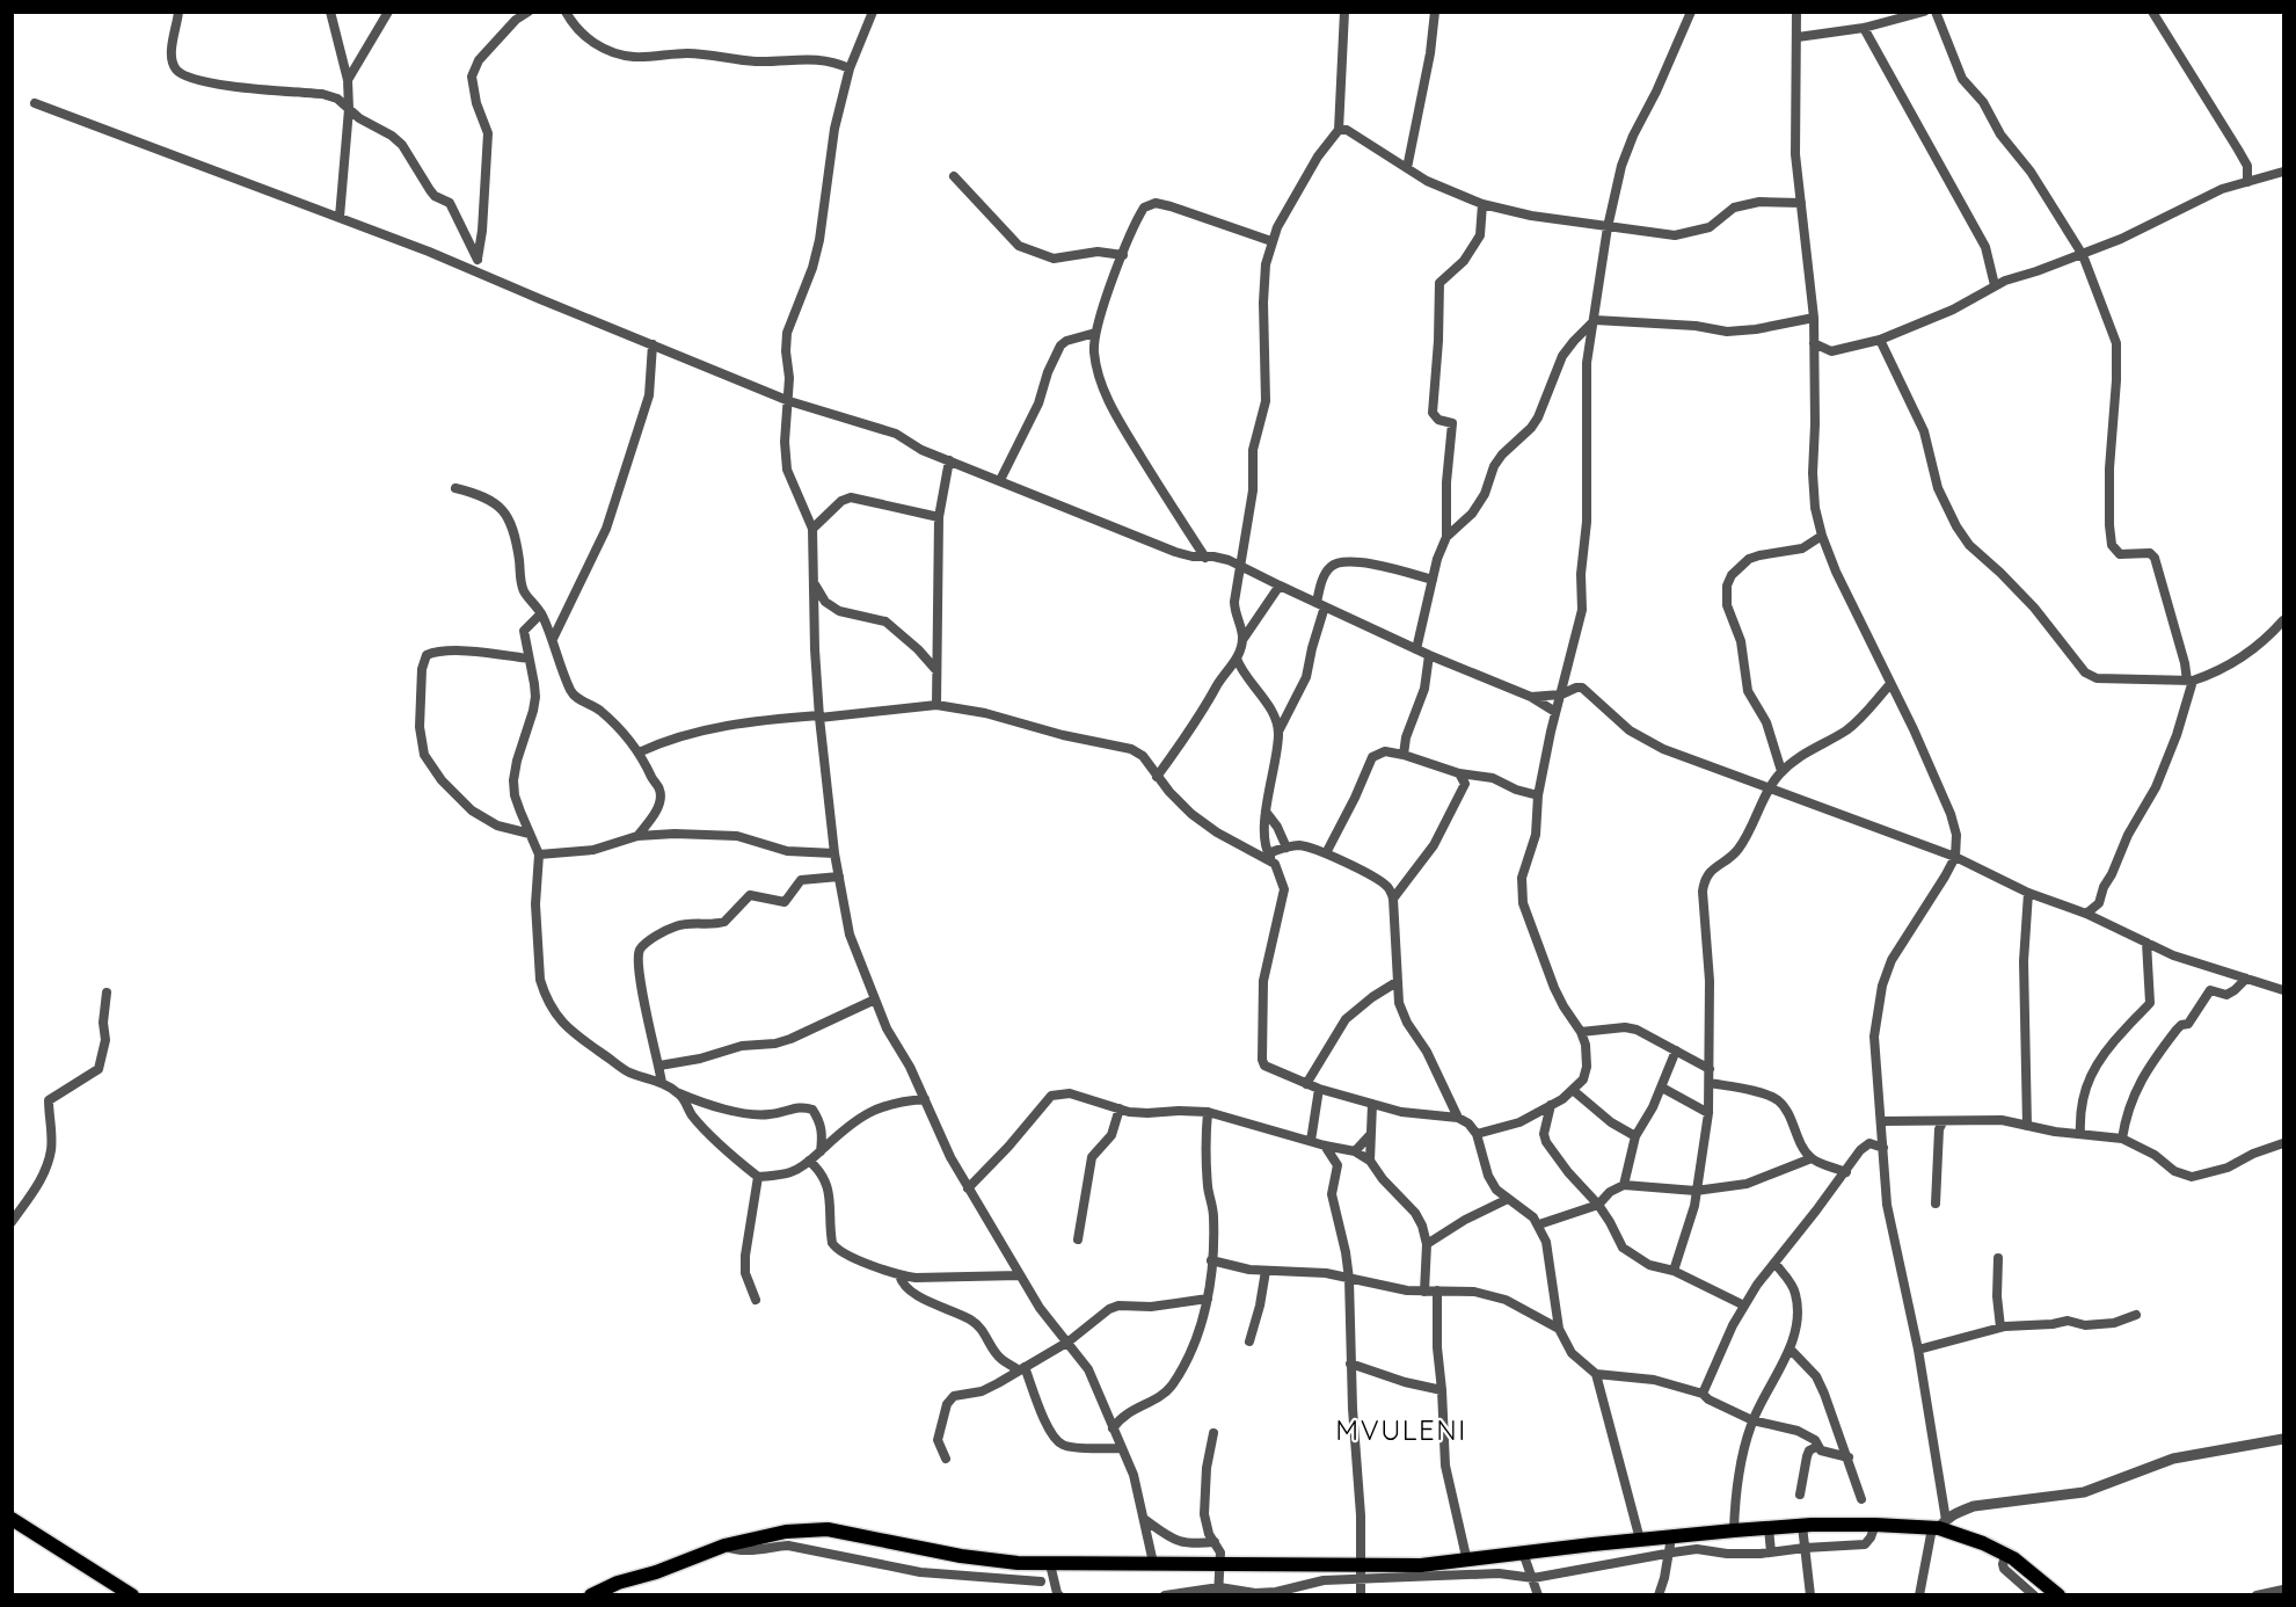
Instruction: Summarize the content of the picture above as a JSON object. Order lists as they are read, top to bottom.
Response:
{
  "districts": ["MVULENI"]
}
